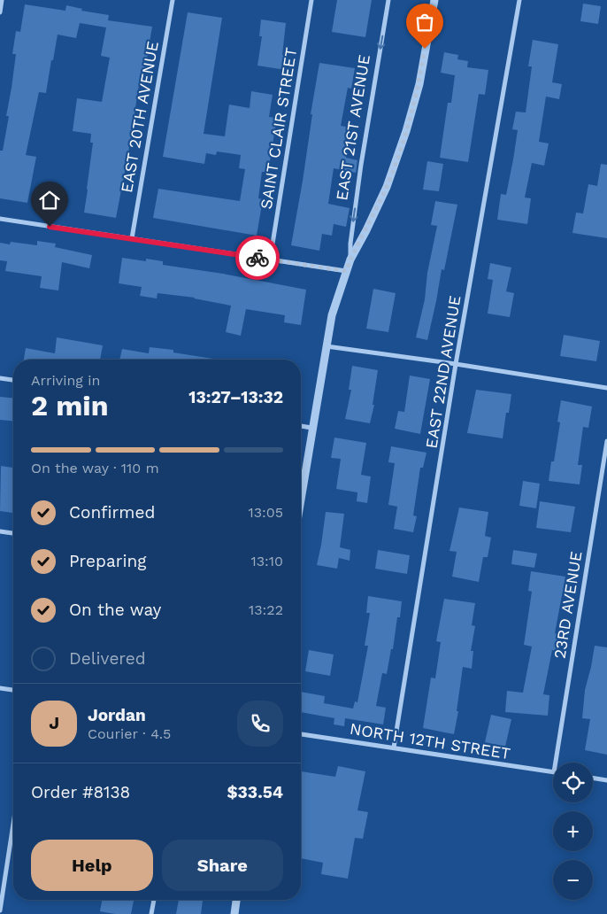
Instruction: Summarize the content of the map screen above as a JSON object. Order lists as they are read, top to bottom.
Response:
{
  "streets": {
    "street": [
      "EAST 20TH AVENUE",
      "EAST 21ST AVENUE",
      "SAINT CLAIR STREET",
      "EAST 22ND AVENUE",
      "23RD AVENUE",
      "NORTH 12TH STREET"
    ]
  },
  "crossings": [
    ["EAST 22ND AVENUE", "NORTH 12TH STREET"]
  ],
  "page": {
    "heading": ["2 min", "Arriving in", "13:27–13:32"],
    "panel": [
      "Jordan",
      "Courier · 4.5",
      "Order #8138",
      "$33.54"
    ],
    "bar": "On the way · 110 m",
    "list": [
      ["Confirmed", "13:05"],
      ["Preparing", "13:10"],
      ["On the way", "13:22"],
      "Delivered"
    ],
    "round": "J",
    "map_buttons": ["+", "−"],
    "buttons": ["Help", "Share"]
  }
}
